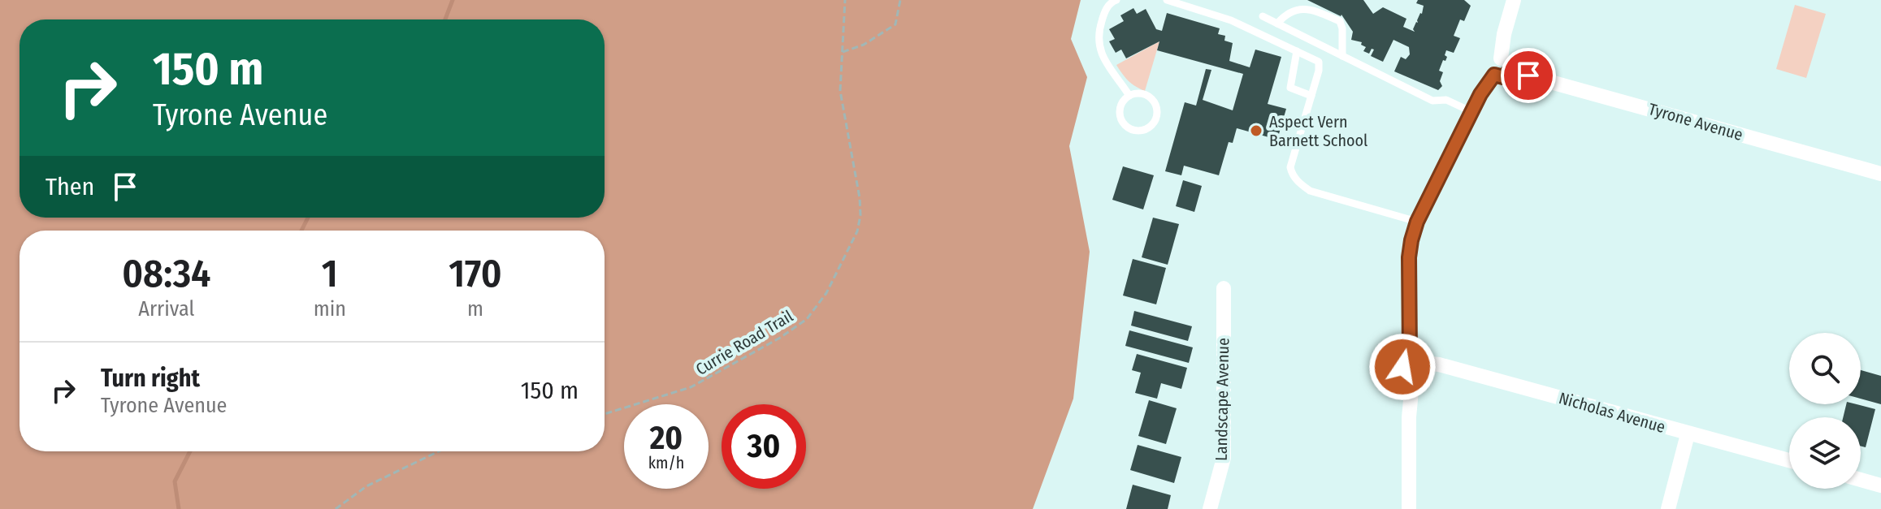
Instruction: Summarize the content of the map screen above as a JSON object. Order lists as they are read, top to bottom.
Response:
{
  "streets": {
    "street": ["Tyrone Avenue", "Landscape Avenue", "Nicholas Avenue"],
    "path": ["Currie Road Trail"]
  },
  "places": ["Aspect Vern Barnett School"],
  "page": {
    "turn": ["150 m", "Tyrone Avenue"],
    "then": "Then",
    "eta": [
      "08:34",
      "Arrival",
      "1",
      "min",
      "170",
      "m"
    ],
    "list": [
      {
        "name": "Turn right",
        "note": "Tyrone Avenue",
        "value": "150 m"
      }
    ],
    "speed": "20 km/h",
    "limit": "30"
  }
}
